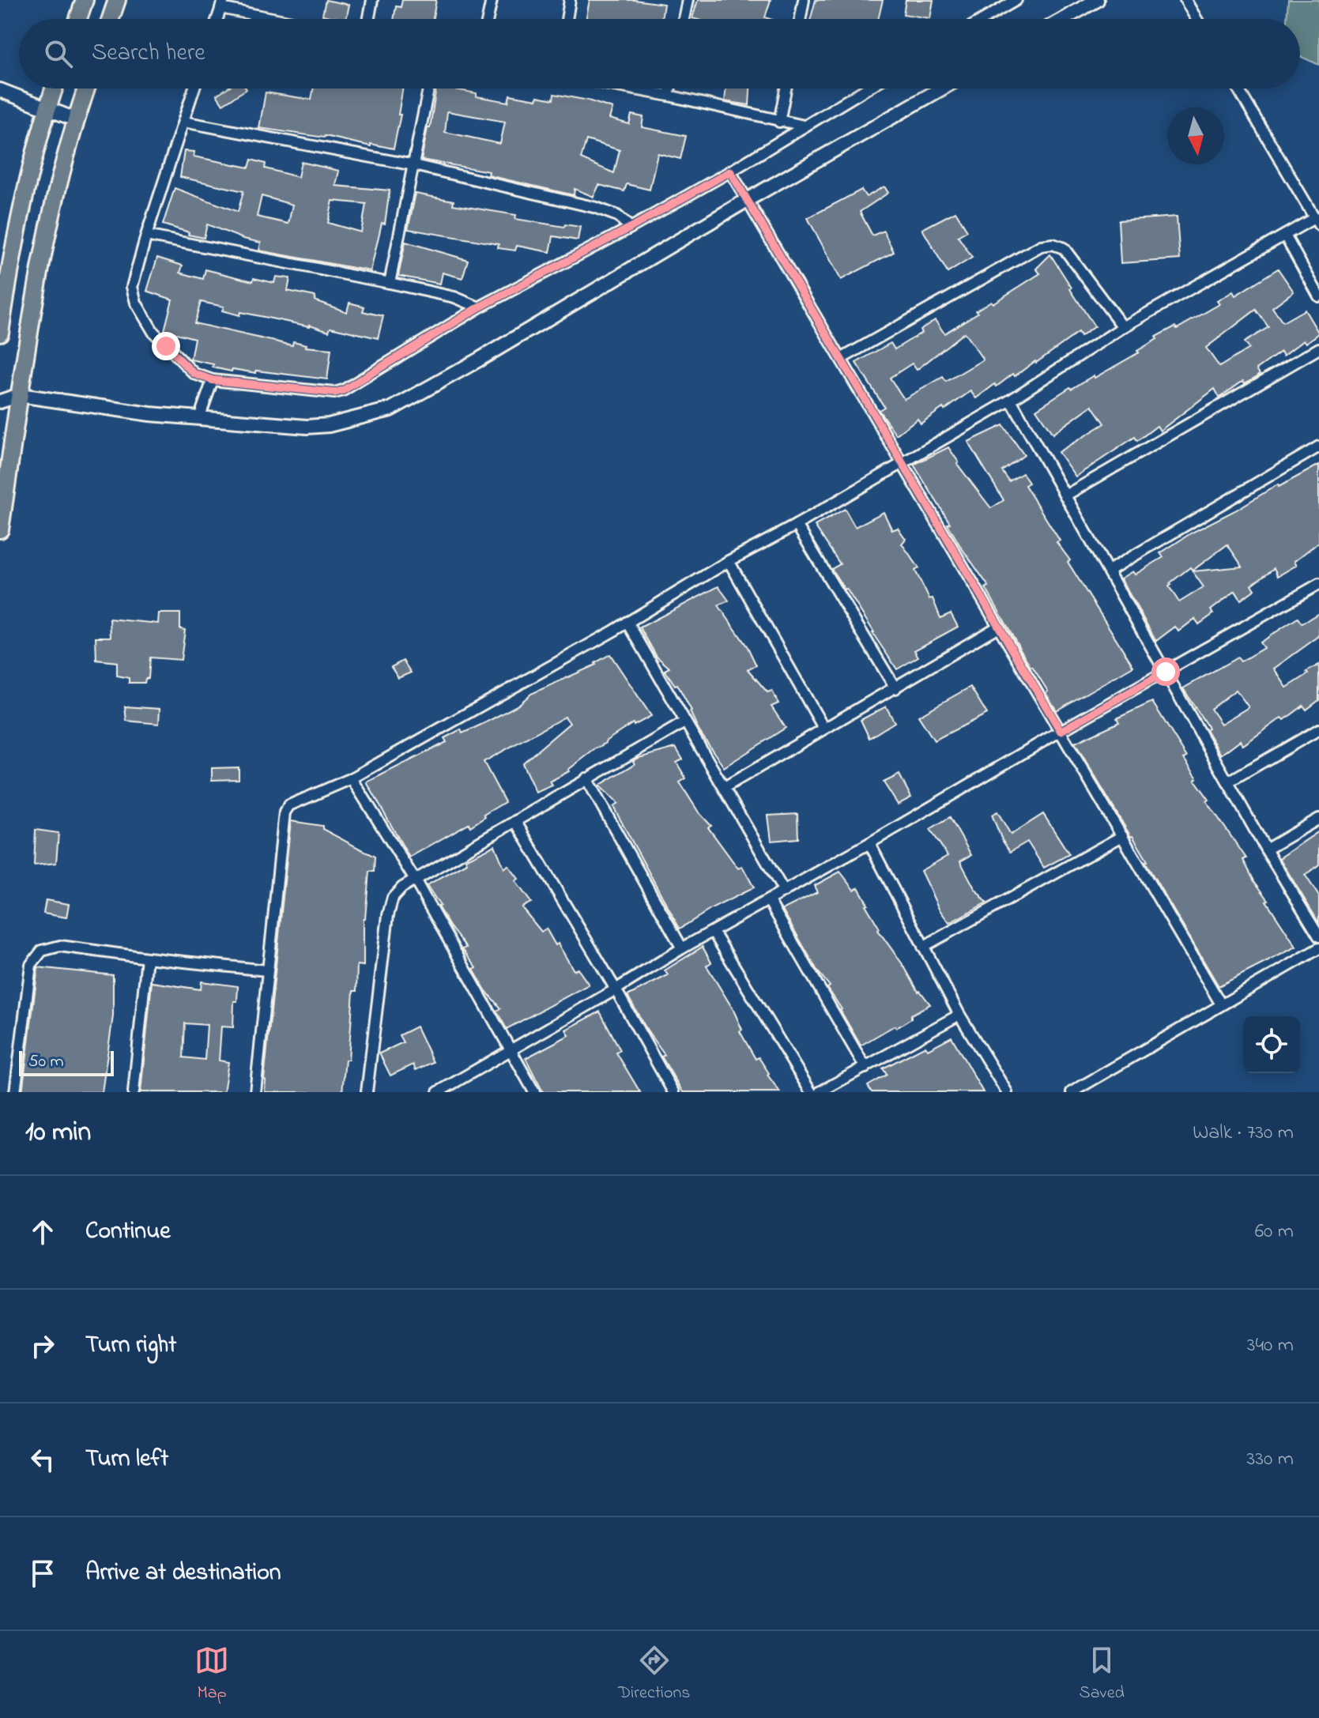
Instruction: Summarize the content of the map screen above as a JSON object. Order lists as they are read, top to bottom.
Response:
{
  "scale_bar": "50 m",
  "north": "bottom",
  "page": {
    "search": "Search here",
    "scale": "50 m",
    "heading": ["10 min", "Walk · 730 m"],
    "list": [
      ["Continue", "60 m"],
      ["Turn right", "340 m"],
      ["Turn left", "330 m"],
      "Arrive at destination"
    ],
    "nav": ["Map", "Directions", "Saved"]
  }
}
